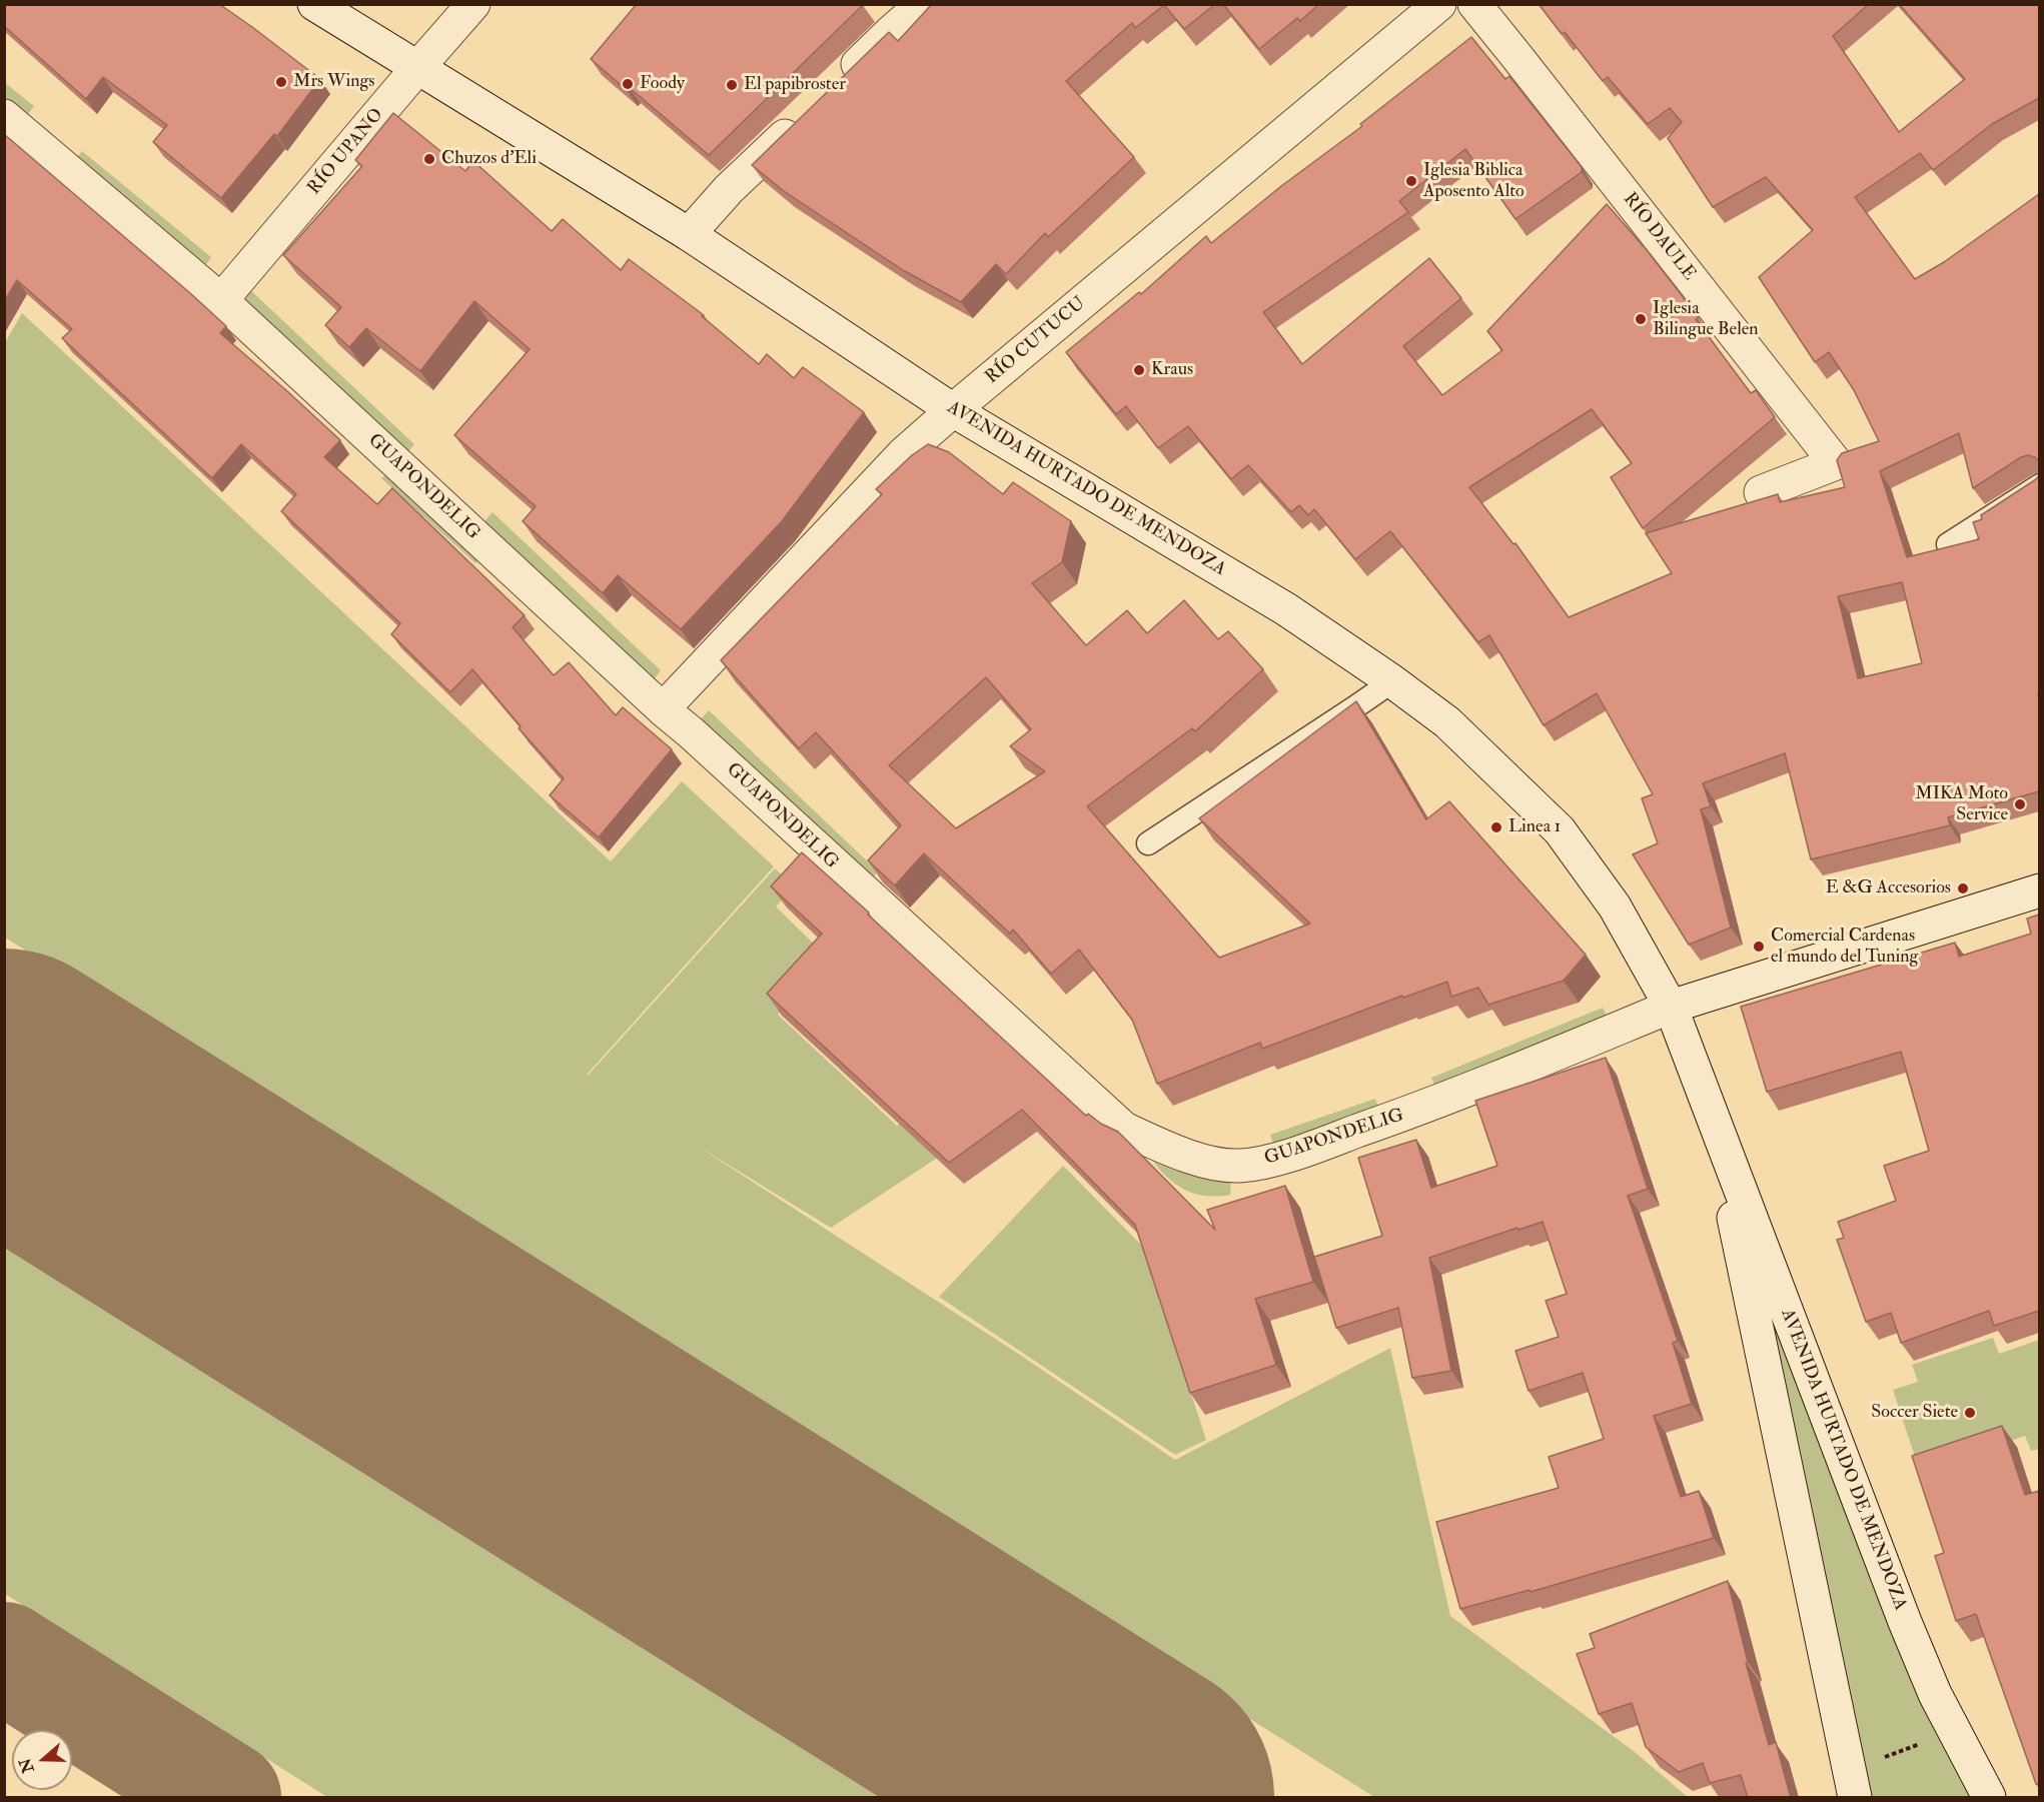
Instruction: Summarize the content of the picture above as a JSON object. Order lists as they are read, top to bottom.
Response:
{
  "streets": {
    "street": [
      "RÍO UPANO",
      "RÍO DAULE",
      "RÍO CUTUCU",
      "GUAPONDELIG",
      "AVENIDA HURTADO DE MENDOZA"
    ]
  },
  "crossings": [
    ["RÍO UPANO", "GUAPONDELIG"],
    ["RÍO UPANO", "AVENIDA HURTADO DE MENDOZA"],
    ["RÍO CUTUCU", "GUAPONDELIG"],
    ["RÍO CUTUCU", "AVENIDA HURTADO DE MENDOZA"],
    ["GUAPONDELIG", "AVENIDA HURTADO DE MENDOZA"]
  ],
  "places": [
    "Mrs Wings",
    "Foody",
    "El papibroster",
    "Chuzos d'Eli",
    "Iglesia Biblica Aposento Alto",
    "Iglesia Bilingue Belen",
    "Kraus",
    "MIKA Moto Service",
    "Linea 1",
    "E &G Accesorios",
    "Comercial Cardenas el mundo del Tuning",
    "Soccer Siete"
  ],
  "north": "left"
}
